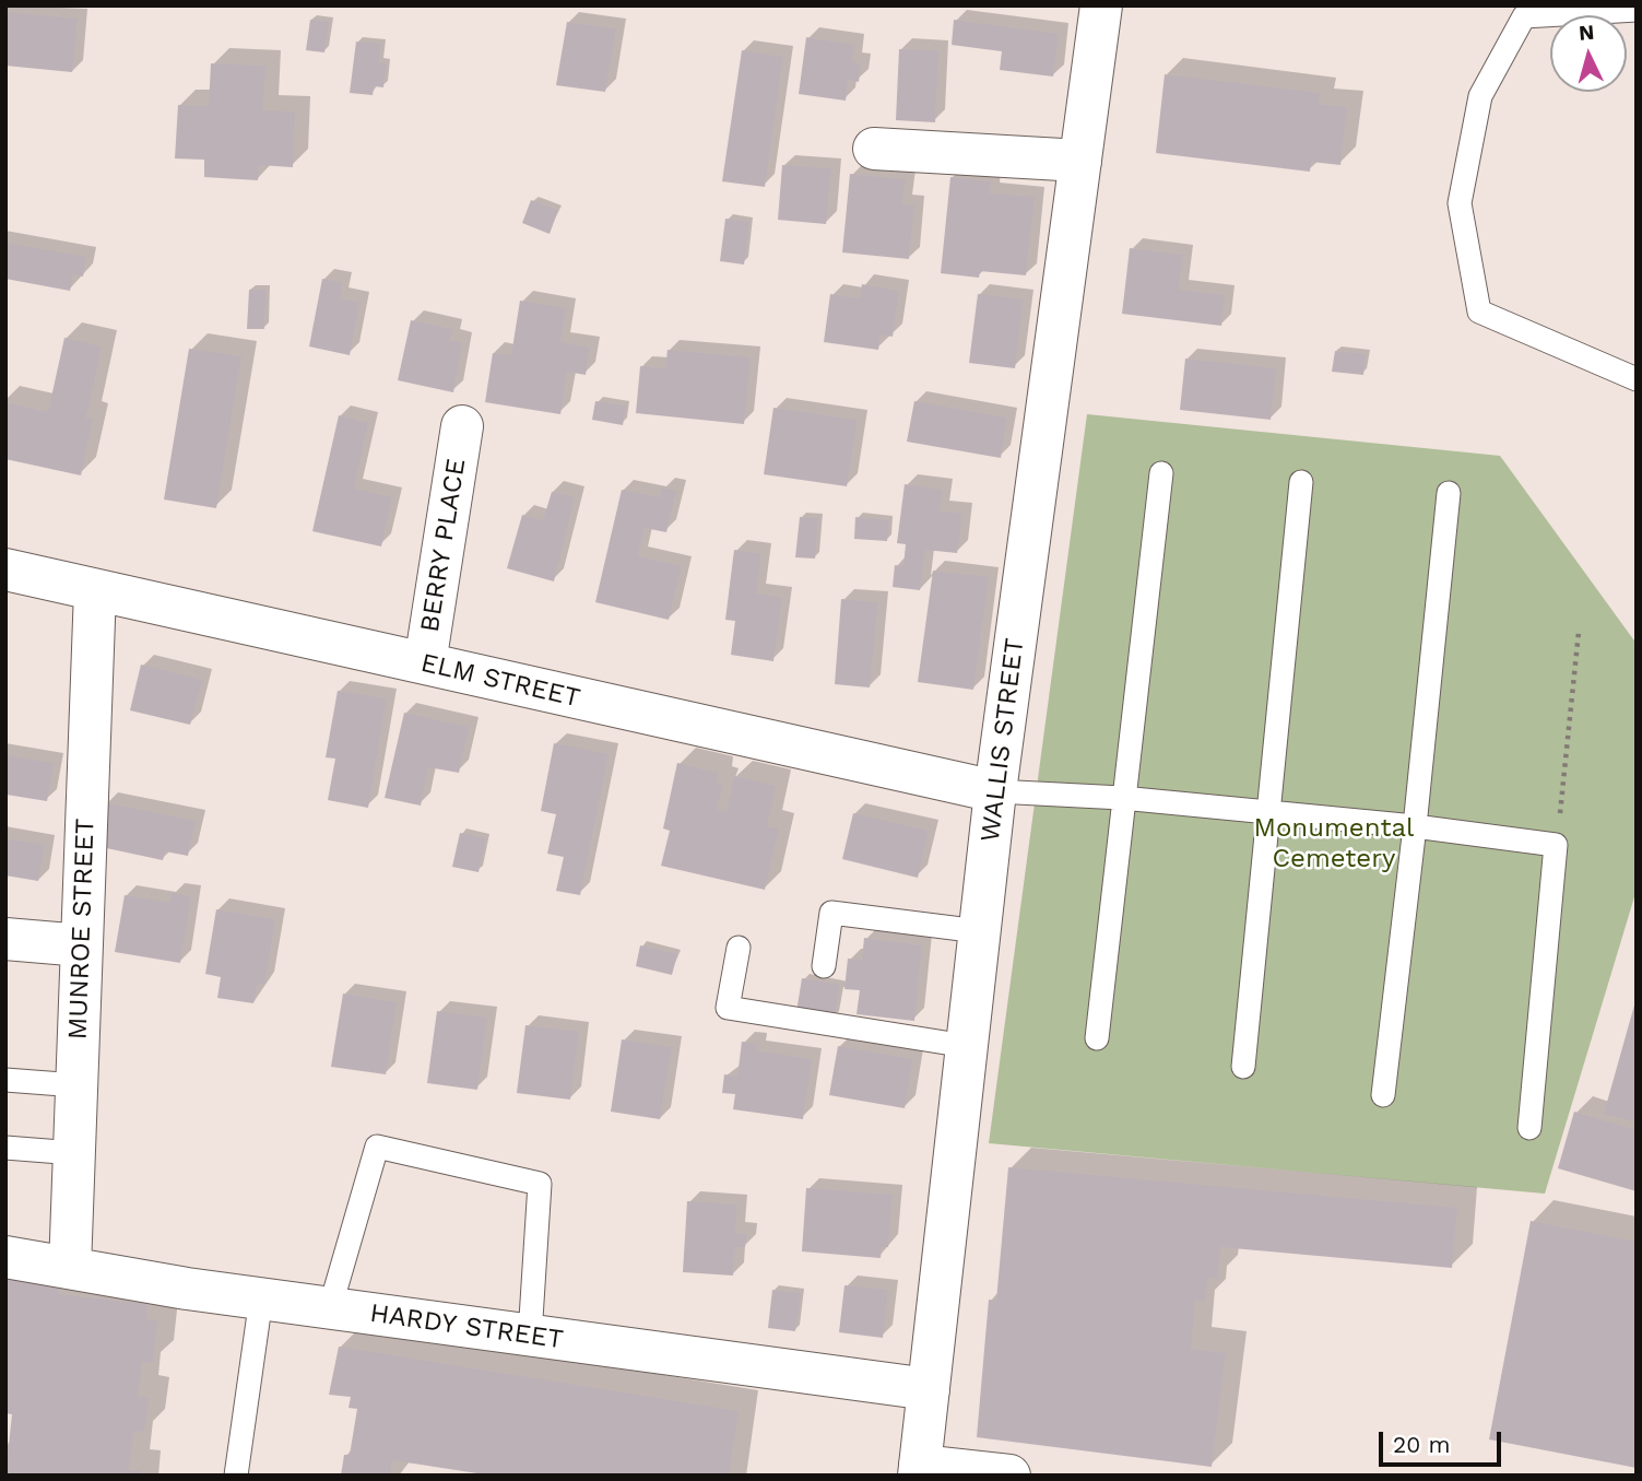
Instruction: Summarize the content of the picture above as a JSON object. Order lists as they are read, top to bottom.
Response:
{
  "streets": {
    "street": [
      "BERRY PLACE",
      "ELM STREET",
      "WALLIS STREET",
      "MUNROE STREET",
      "HARDY STREET"
    ]
  },
  "crossings": [
    ["BERRY PLACE", "ELM STREET"],
    ["ELM STREET", "WALLIS STREET"],
    ["ELM STREET", "MUNROE STREET"],
    ["WALLIS STREET", "HARDY STREET"],
    ["MUNROE STREET", "HARDY STREET"]
  ],
  "parks": ["Monumental Cemetery"],
  "scale_bar": "20 m",
  "north": "top"
}
